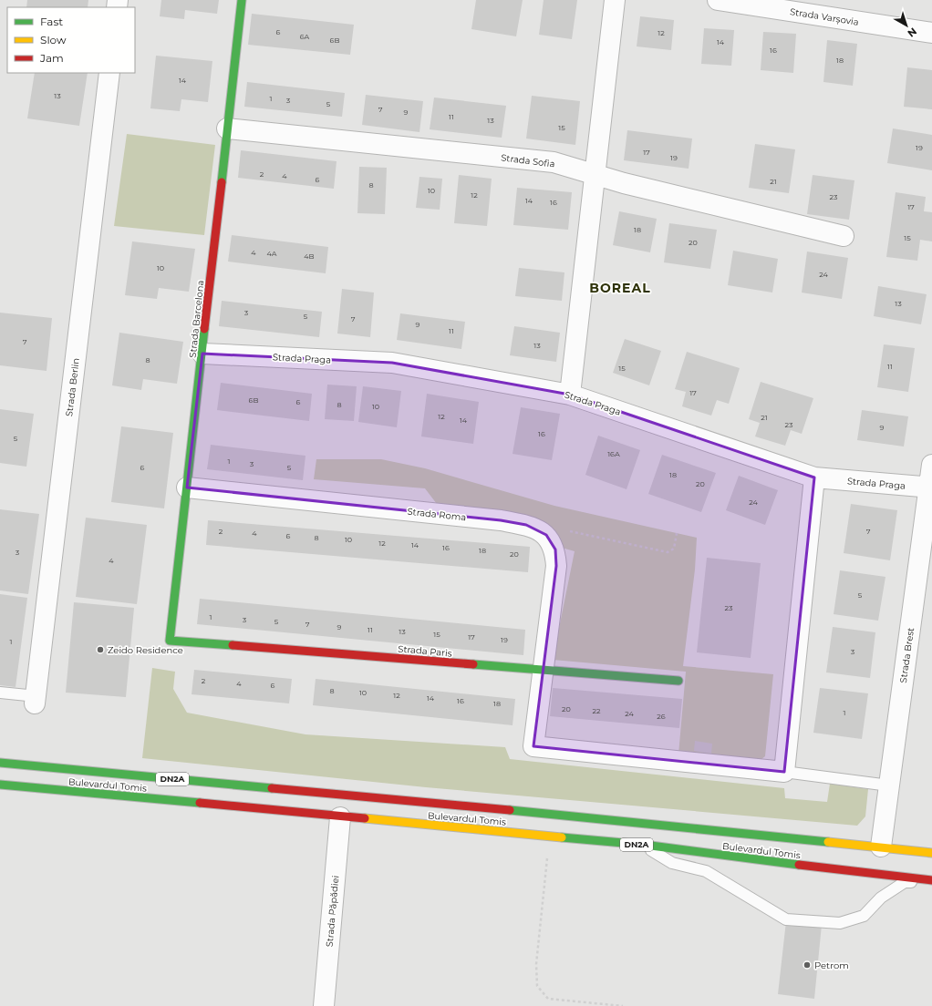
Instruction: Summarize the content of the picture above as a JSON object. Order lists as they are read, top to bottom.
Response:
{
  "streets": {
    "main road": [
      "Strada Barcelona",
      "Strada Paris",
      "DN2A",
      "Bulevardul Tomis"
    ],
    "street": [
      "Strada Varșovia",
      "Strada Sofia",
      "Strada Praga",
      "Strada Berlin",
      "Strada Roma",
      "Strada Brest",
      "Strada Păpădiei"
    ]
  },
  "crossings": [
    ["Strada Sofia", "Strada Barcelona"],
    ["Strada Barcelona", "Strada Praga"],
    ["Strada Barcelona", "Strada Roma"],
    ["Strada Barcelona", "Strada Paris"],
    ["Strada Praga", "Strada Brest"],
    ["Strada Brest", "Bulevardul Tomis"],
    ["Bulevardul Tomis", "Strada Păpădiei"]
  ],
  "districts": ["BOREAL"],
  "places": ["Zeido Residence", "Petrom"],
  "house_numbers": [
    "6",
    "12",
    "6A",
    "6B",
    "14",
    "16",
    "18",
    "14",
    "13",
    "1",
    "3",
    "5",
    "7",
    "9",
    "11",
    "13",
    "15",
    "19",
    "17",
    "19",
    "2",
    "4",
    "6",
    "21",
    "8",
    "10",
    "12",
    "23",
    "14",
    "16",
    "17",
    "18",
    "15",
    "20",
    "4",
    "4A",
    "4B",
    "10",
    "24",
    "13",
    "3",
    "5",
    "7",
    "9",
    "11",
    "7",
    "13",
    "8",
    "11",
    "15",
    "17",
    "6B",
    "6",
    "8",
    "10",
    "12",
    "21",
    "14",
    "23",
    "9",
    "16",
    "5",
    "16A",
    "1",
    "3",
    "6",
    "5",
    "18",
    "20",
    "24",
    "2",
    "7",
    "4",
    "6",
    "8",
    "10",
    "12",
    "14",
    "16",
    "18",
    "3",
    "20",
    "4",
    "5",
    "23",
    "1",
    "3",
    "5",
    "7",
    "9",
    "11",
    "13",
    "15",
    "17",
    "19",
    "1",
    "3",
    "2",
    "4",
    "6",
    "8",
    "10",
    "12",
    "14",
    "16",
    "18",
    "20",
    "22",
    "1",
    "24",
    "26"
  ],
  "legend": ["Fast", "Slow", "Jam"],
  "north": "bottom right"
}
